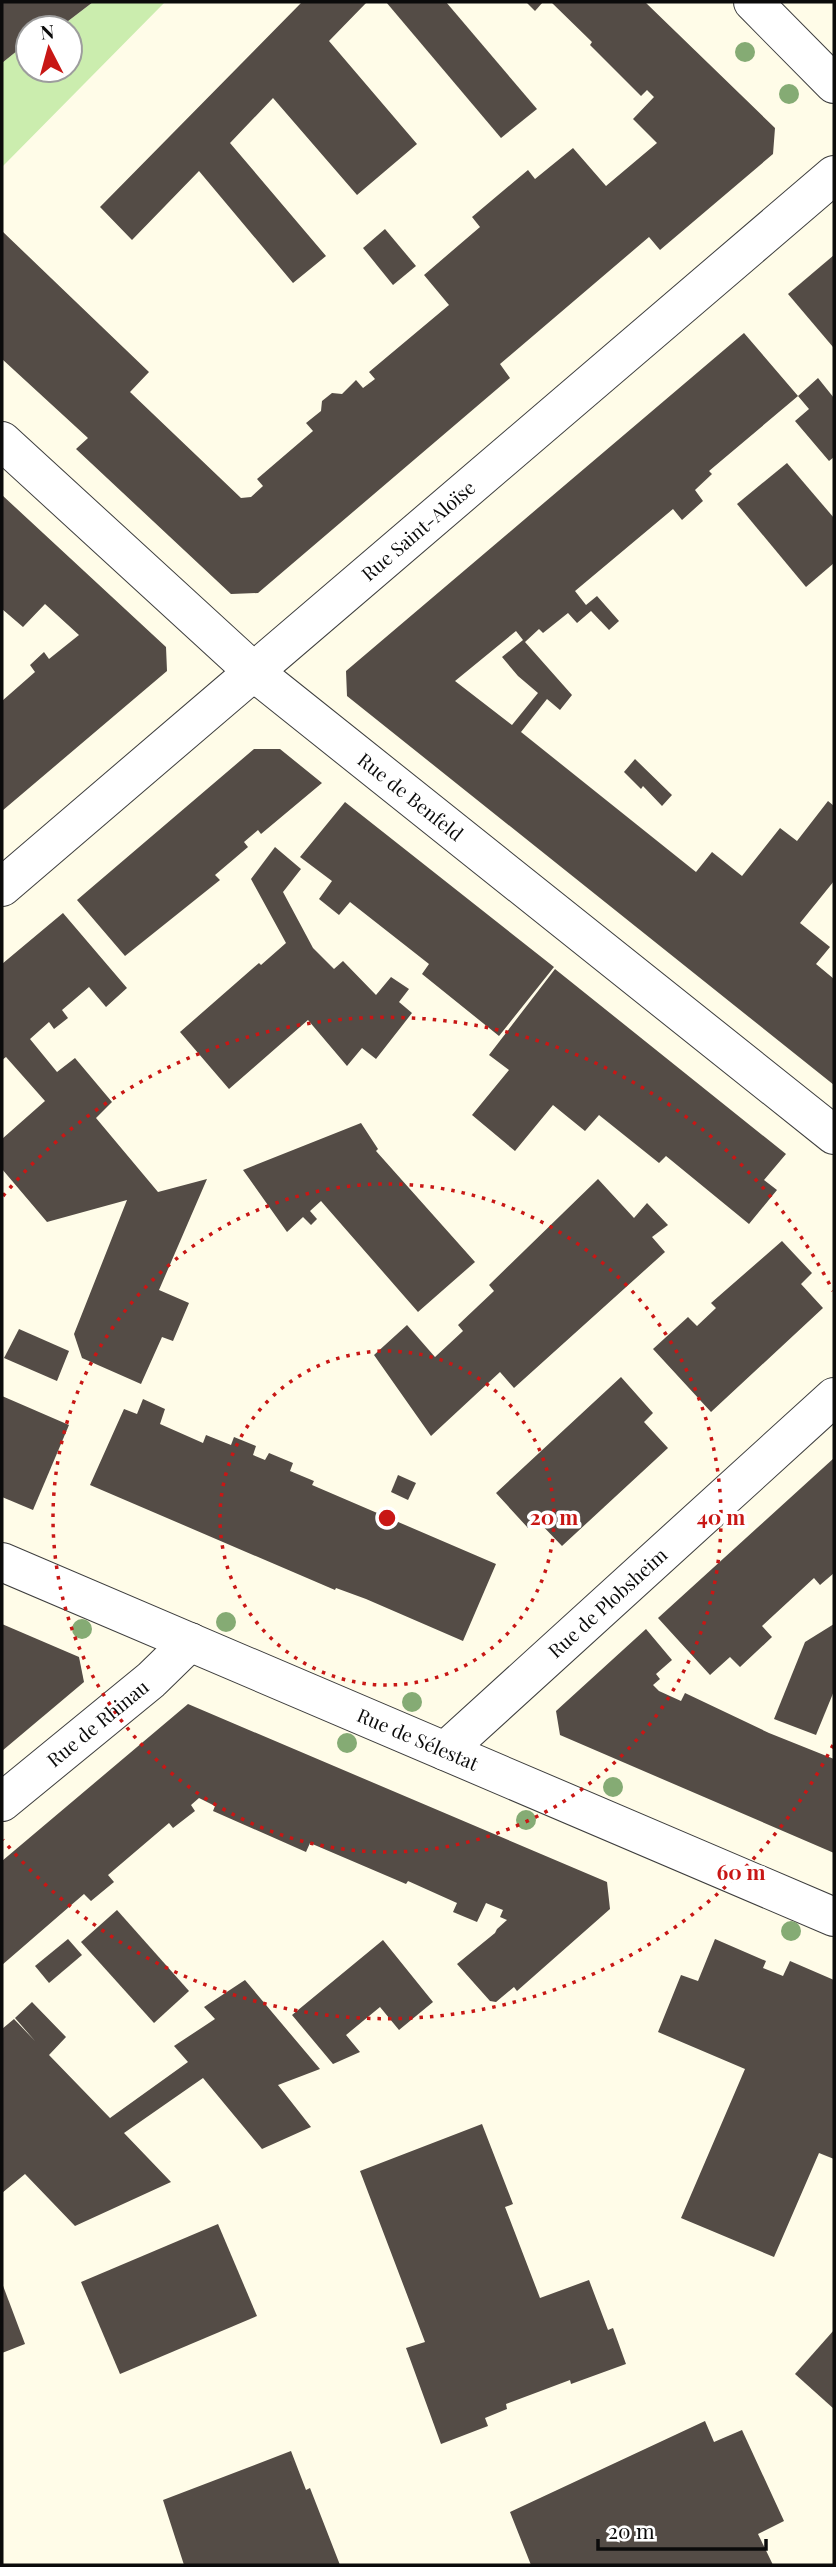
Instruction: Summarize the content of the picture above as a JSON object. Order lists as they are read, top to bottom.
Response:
{
  "streets": {
    "street": [
      "Rue Saint-Aloïse",
      "Rue de Benfeld",
      "Rue de Plobsheim",
      "Rue de Rhinau",
      "Rue de Sélestat"
    ]
  },
  "crossings": [
    ["Rue Saint-Aloïse", "Rue de Benfeld"],
    ["Rue de Plobsheim", "Rue de Sélestat"],
    ["Rue de Rhinau", "Rue de Sélestat"]
  ],
  "scale_bar": "20 m",
  "north": "top",
  "rings": ["20 m", "40 m", "60 m"]
}
